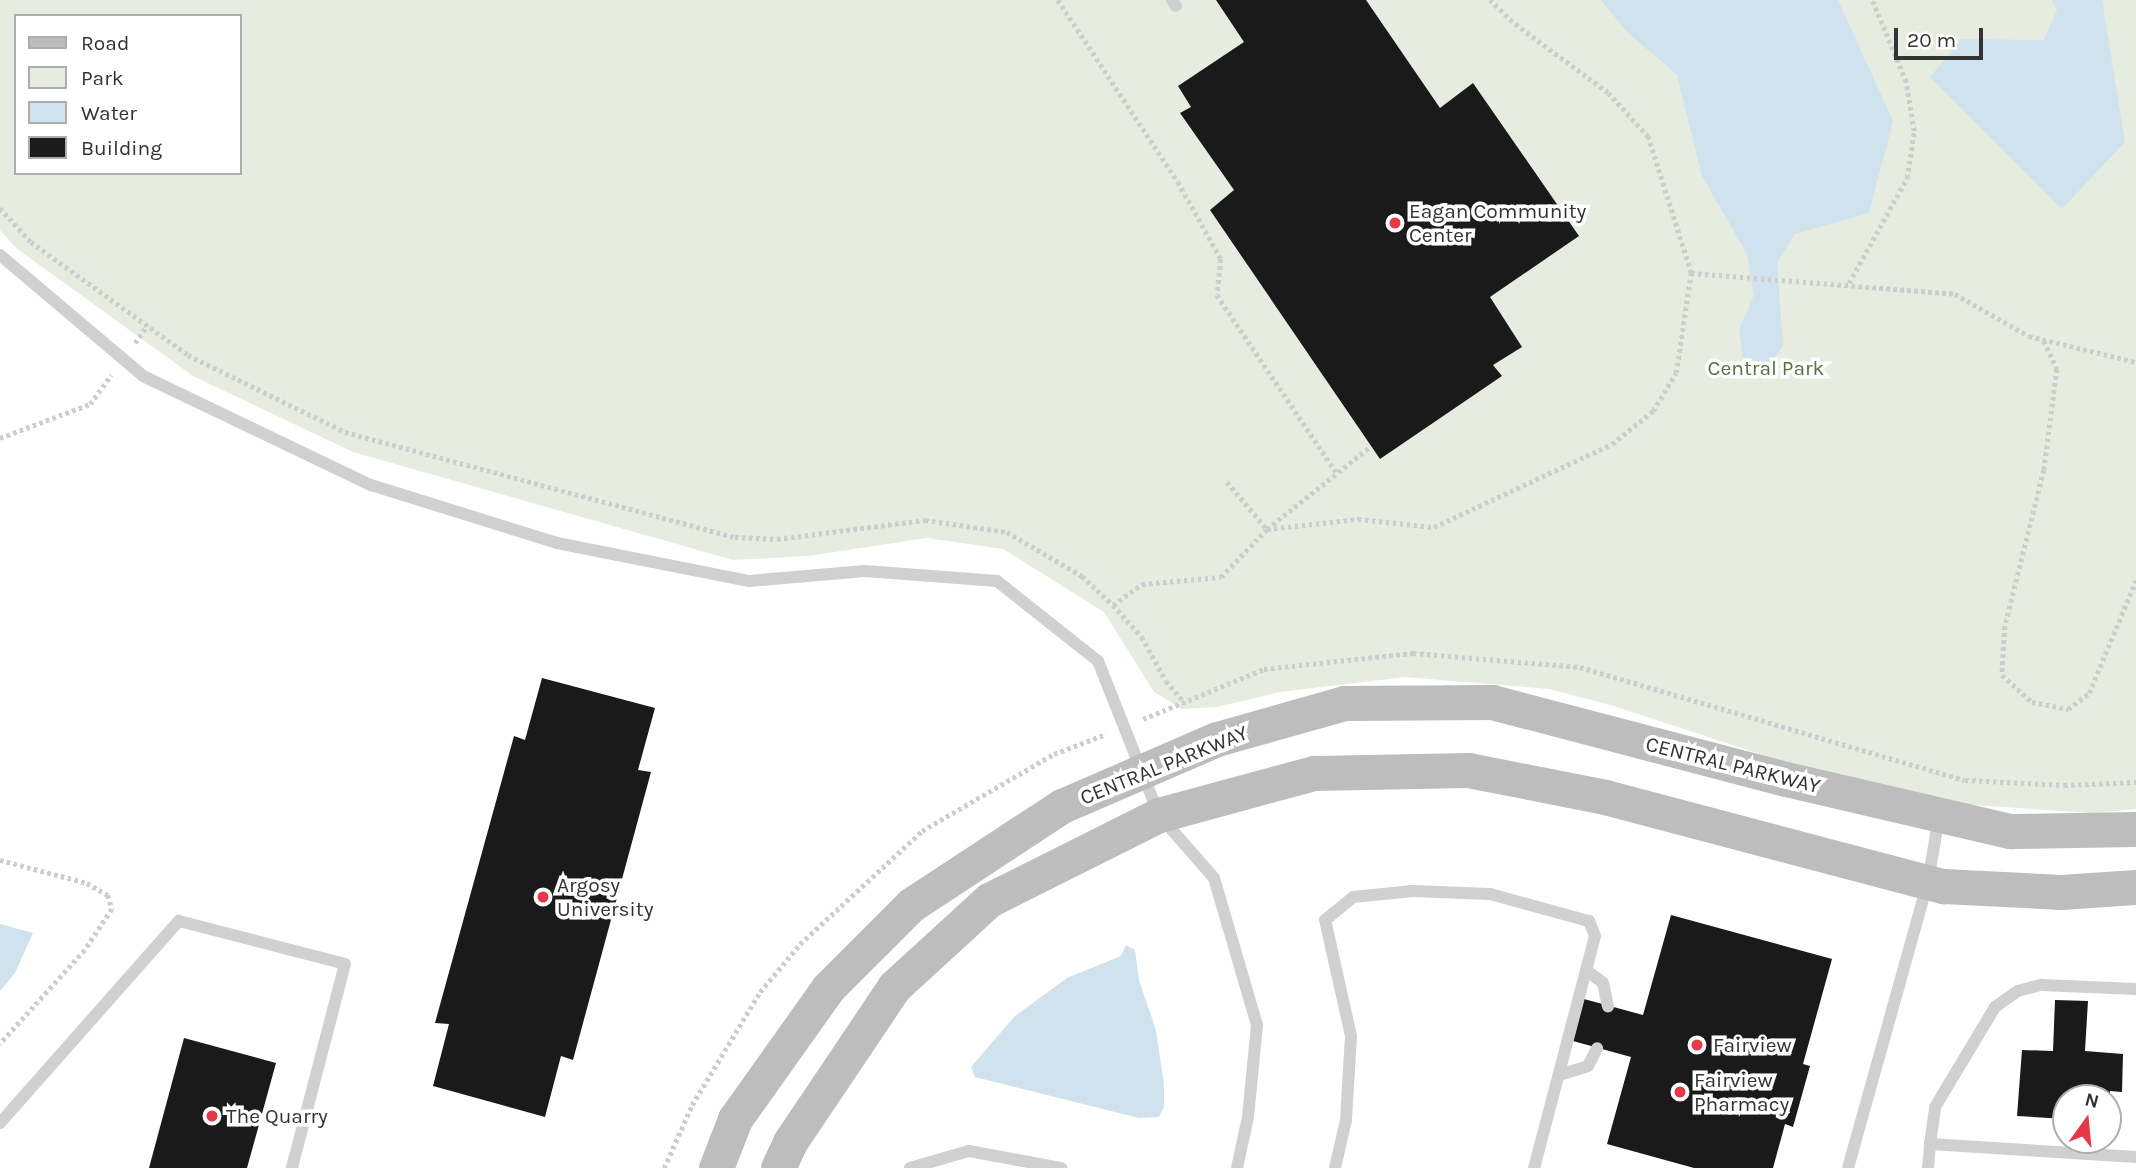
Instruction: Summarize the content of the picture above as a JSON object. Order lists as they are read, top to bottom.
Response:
{
  "streets": {
    "street": ["CENTRAL PARKWAY"]
  },
  "parks": ["Central Park"],
  "places": [
    "Eagan Community Center",
    "Argosy University",
    "Fairview",
    "Fairview Pharmacy",
    "The Quarry"
  ],
  "legend": [
    "Road",
    "Park",
    "Water",
    "Building"
  ],
  "scale_bar": "20 m",
  "north": "top"
}
